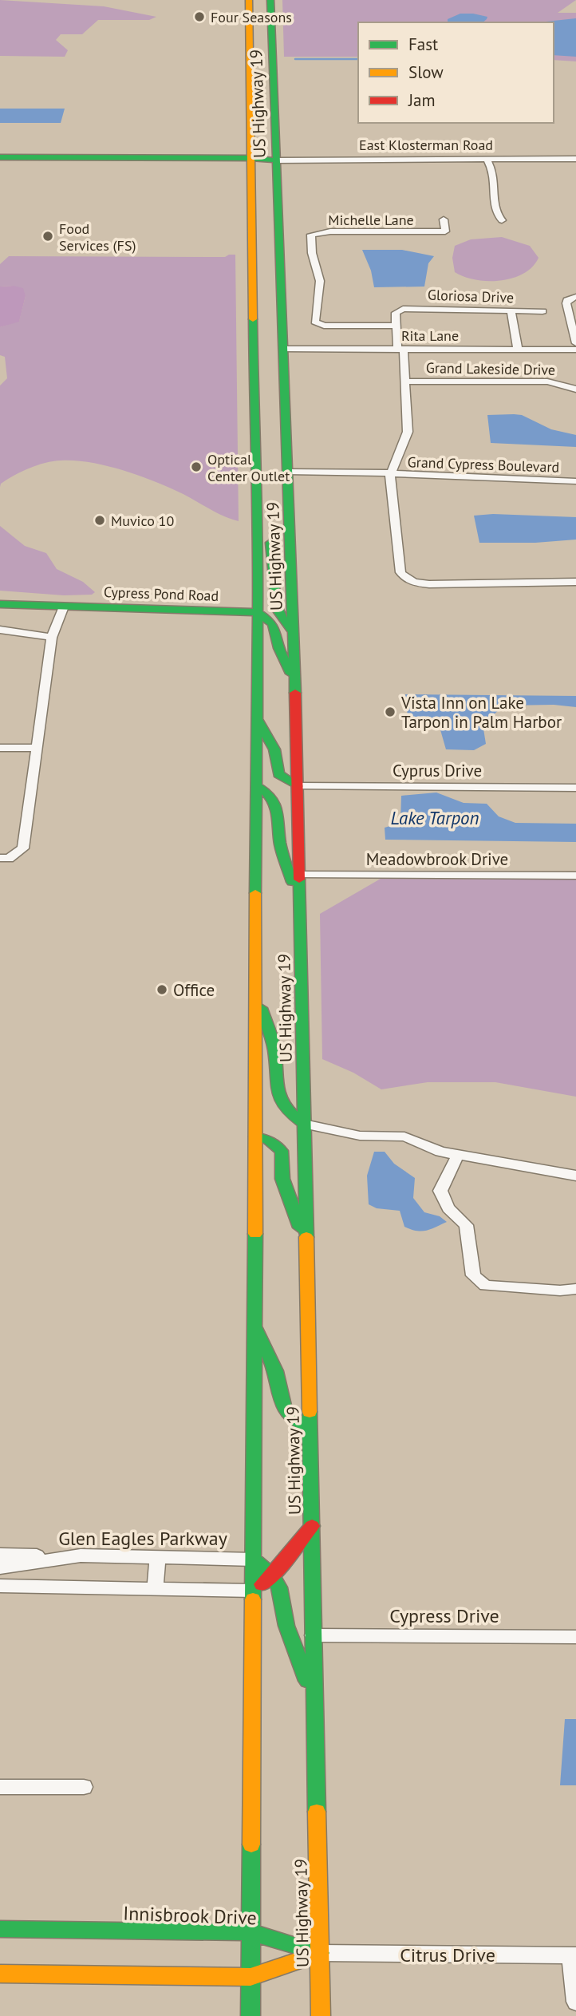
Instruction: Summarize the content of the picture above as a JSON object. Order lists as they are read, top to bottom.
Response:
{
  "streets": {
    "main road": [
      "US Highway 19",
      "East Klosterman Road",
      "Cypress Pond Road",
      "Innisbrook Drive"
    ],
    "street": [
      "Michelle Lane",
      "Gloriosa Drive",
      "Rita Lane",
      "Grand Lakeside Drive",
      "Grand Cypress Boulevard",
      "Cyprus Drive",
      "Meadowbrook Drive",
      "Glen Eagles Parkway",
      "Cypress Drive",
      "Citrus Drive"
    ]
  },
  "crossings": [
    ["US Highway 19", "East Klosterman Road"],
    ["US Highway 19", "Rita Lane"],
    ["US Highway 19", "Grand Cypress Boulevard"],
    ["US Highway 19", "Cypress Pond Road"],
    ["US Highway 19", "Cyprus Drive"],
    ["US Highway 19", "Meadowbrook Drive"],
    ["US Highway 19", "Glen Eagles Parkway"],
    ["US Highway 19", "Cypress Drive"],
    ["US Highway 19", "Innisbrook Drive"],
    ["US Highway 19", "Citrus Drive"],
    ["Michelle Lane", "Gloriosa Drive"],
    ["Innisbrook Drive", "Citrus Drive"]
  ],
  "water": ["Lake Tarpon"],
  "places": [
    "Four Seasons",
    "Food Services (FS)",
    "Optical Center Outlet",
    "Muvico 10",
    "Vista Inn on Lake Tarpon in Palm Harbor",
    "Office"
  ],
  "legend": ["Fast", "Slow", "Jam"]
}
